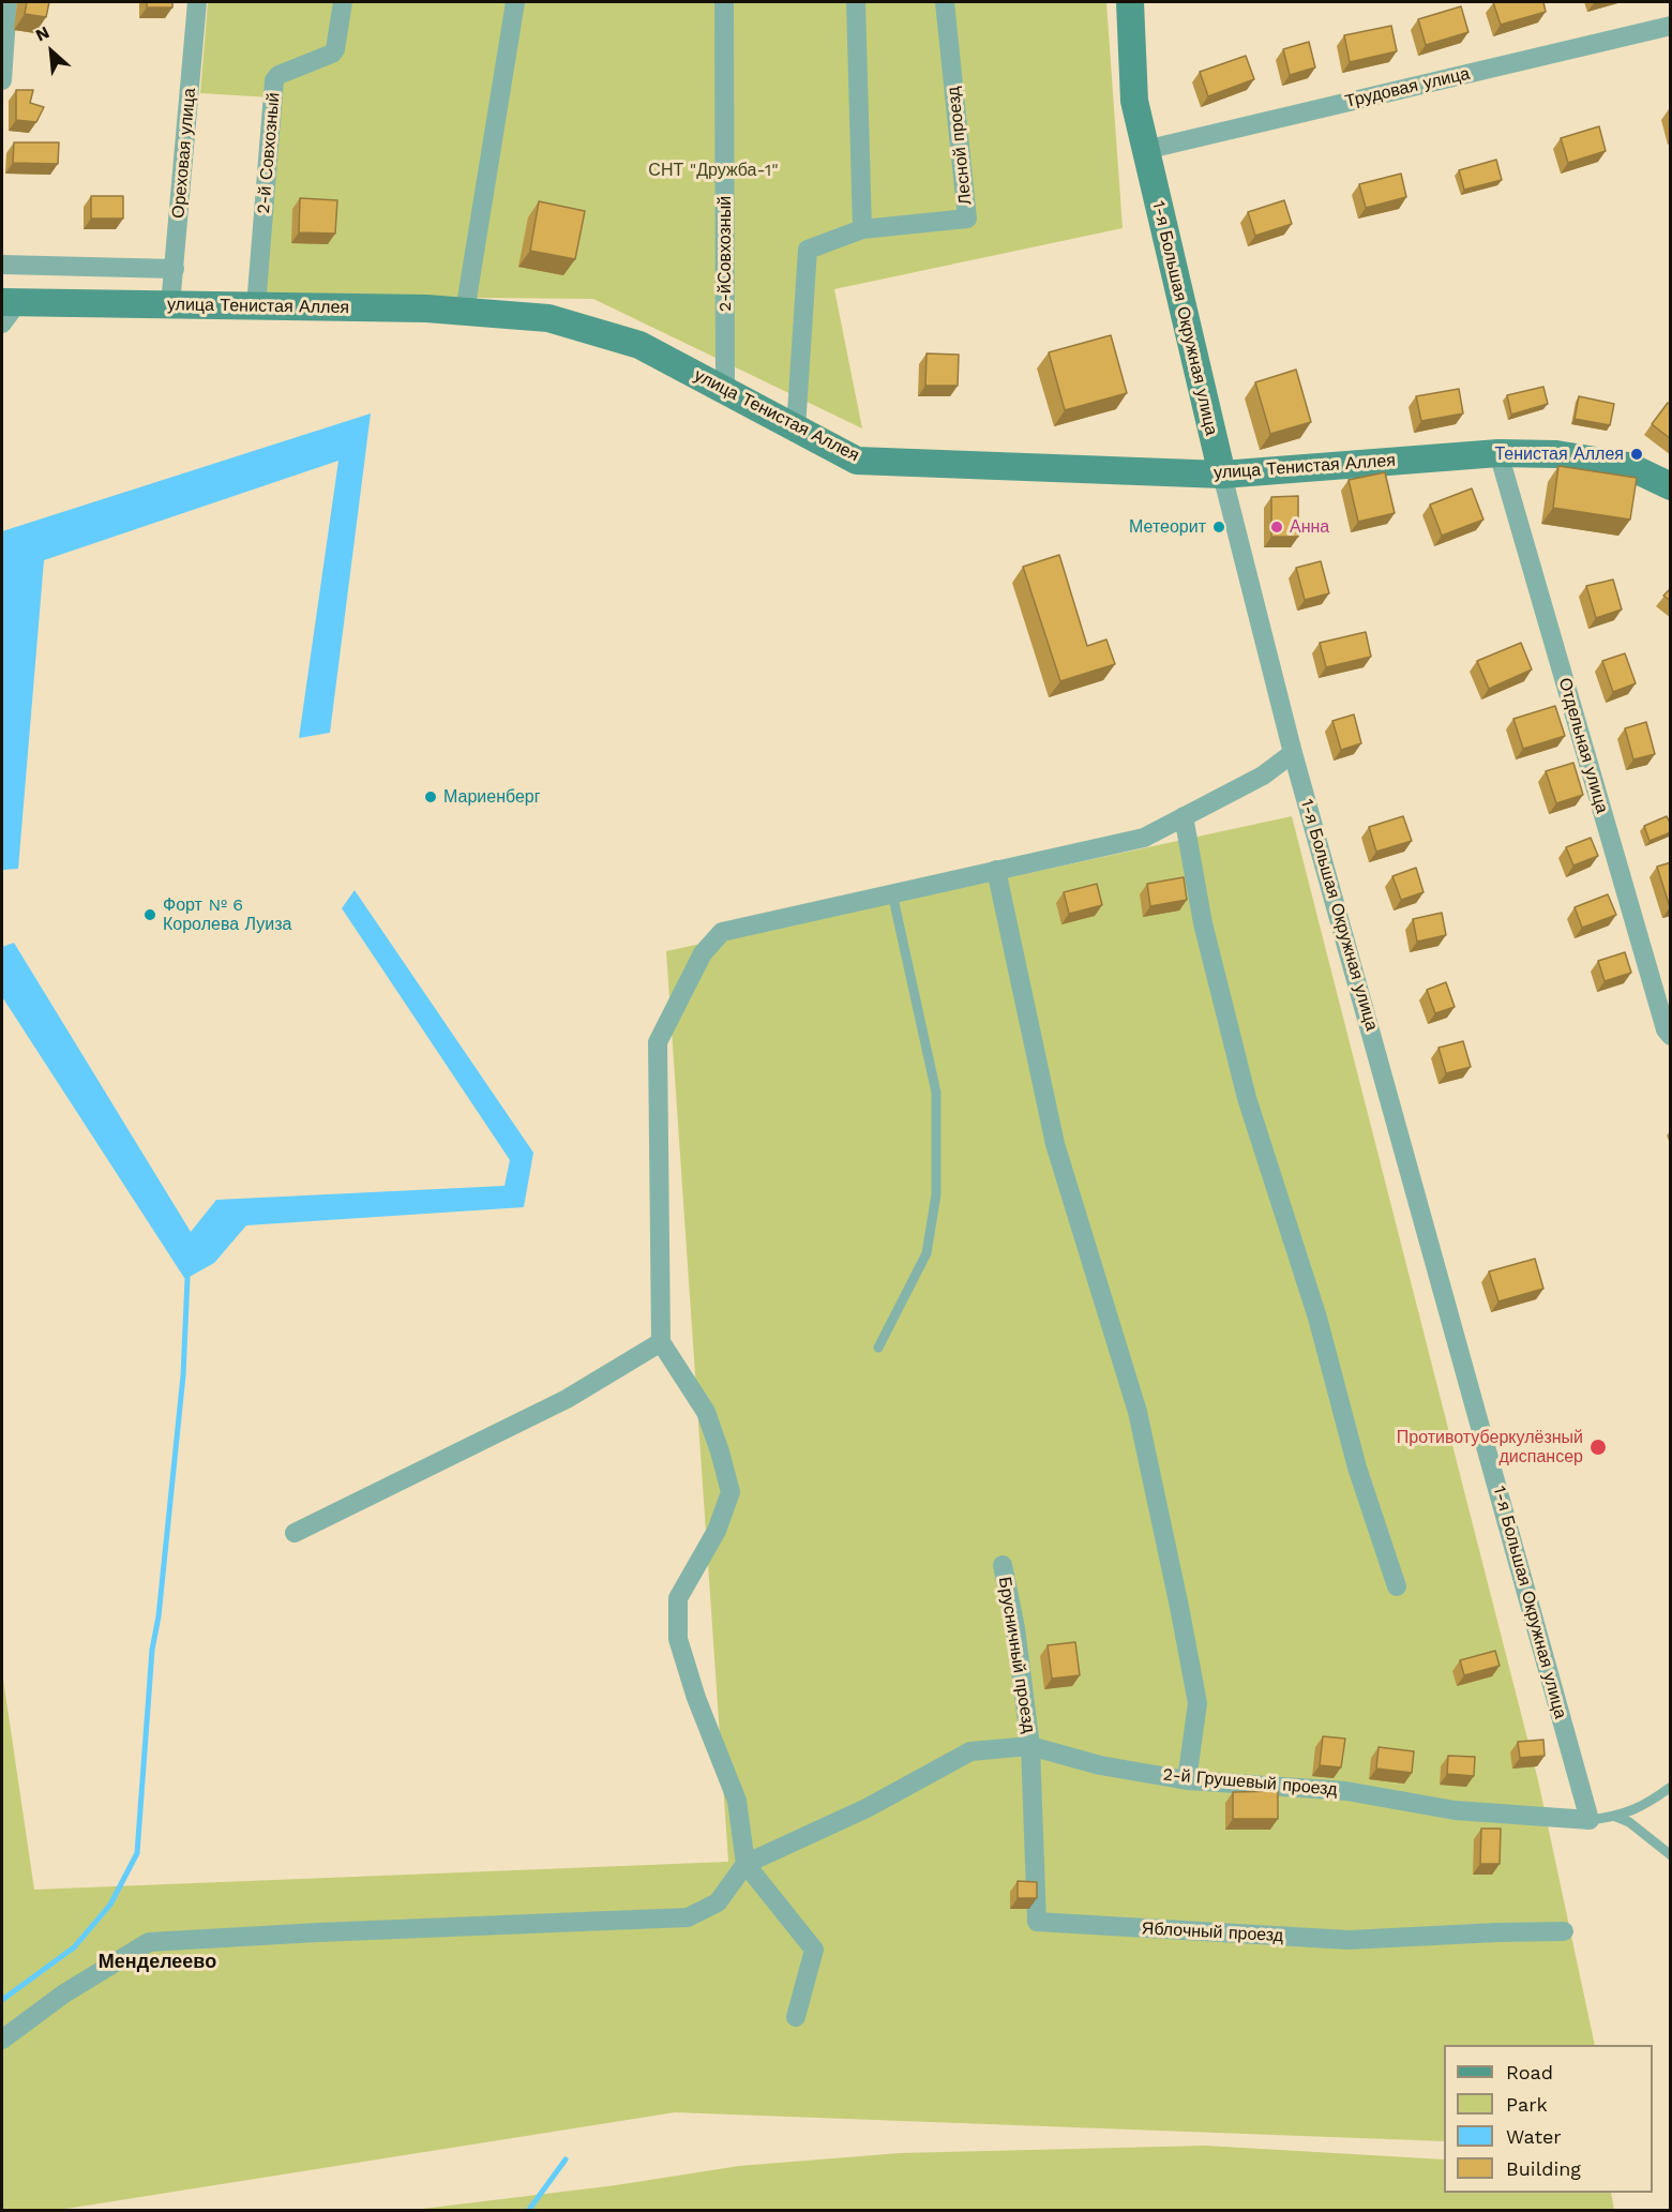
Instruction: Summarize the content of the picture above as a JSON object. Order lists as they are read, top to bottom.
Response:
{
  "streets": {
    "main road": ["улица Тенистая Аллея", "1-я Большая Окружная улица"],
    "street": [
      "Трудовая улица",
      "Лесной проезд",
      "Ореховая улица",
      "2-й Совхозный",
      "2-йСовхозный",
      "Отдельная улица",
      "Брусничный проезд",
      "2-й Грушевый проезд",
      "Яблочный проезд"
    ]
  },
  "crossings": [
    ["Трудовая улица", "1-я Большая Окружная улица"],
    ["Лесной проезд", "улица Тенистая Аллея"],
    ["Ореховая улица", "улица Тенистая Аллея"],
    ["2-й Совхозный", "улица Тенистая Аллея"],
    ["2-йСовхозный", "улица Тенистая Аллея"],
    ["улица Тенистая Аллея", "1-я Большая Окружная улица"],
    ["улица Тенистая Аллея", "Отдельная улица"],
    ["1-я Большая Окружная улица", "2-й Грушевый проезд"],
    ["Брусничный проезд", "2-й Грушевый проезд"],
    ["Брусничный проезд", "Яблочный проезд"],
    ["2-й Грушевый проезд", "Яблочный проезд"]
  ],
  "districts": ["Менделеево"],
  "parks": ["СНТ \"Дружба-1\""],
  "places": [
    "Тенистая Аллея",
    "Метеорит",
    "Анна",
    "Мариенберг",
    "Форт № 6 Королева Луиза",
    "Противотуберкулёзный диспансер"
  ],
  "legend": [
    "Road",
    "Park",
    "Water",
    "Building"
  ],
  "north": "top left"
}
